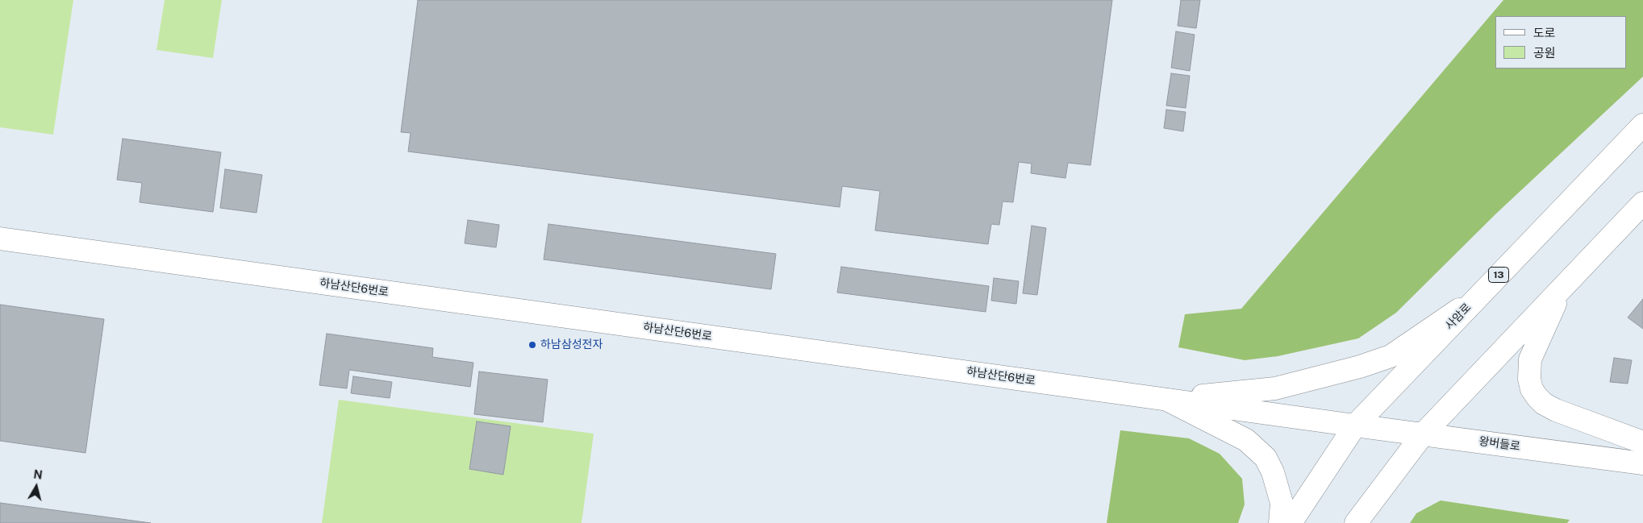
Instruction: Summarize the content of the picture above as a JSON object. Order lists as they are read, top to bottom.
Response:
{
  "streets": {
    "street": [
      "13",
      "하남산단6번로",
      "사암로",
      "왕버들로"
    ]
  },
  "crossings": [
    ["하남산단6번로", "사암로"],
    ["하남산단6번로", "왕버들로"],
    ["사암로", "왕버들로"]
  ],
  "places": ["하남삼성전자"],
  "legend": ["도로", "공원"],
  "north": "top"
}
